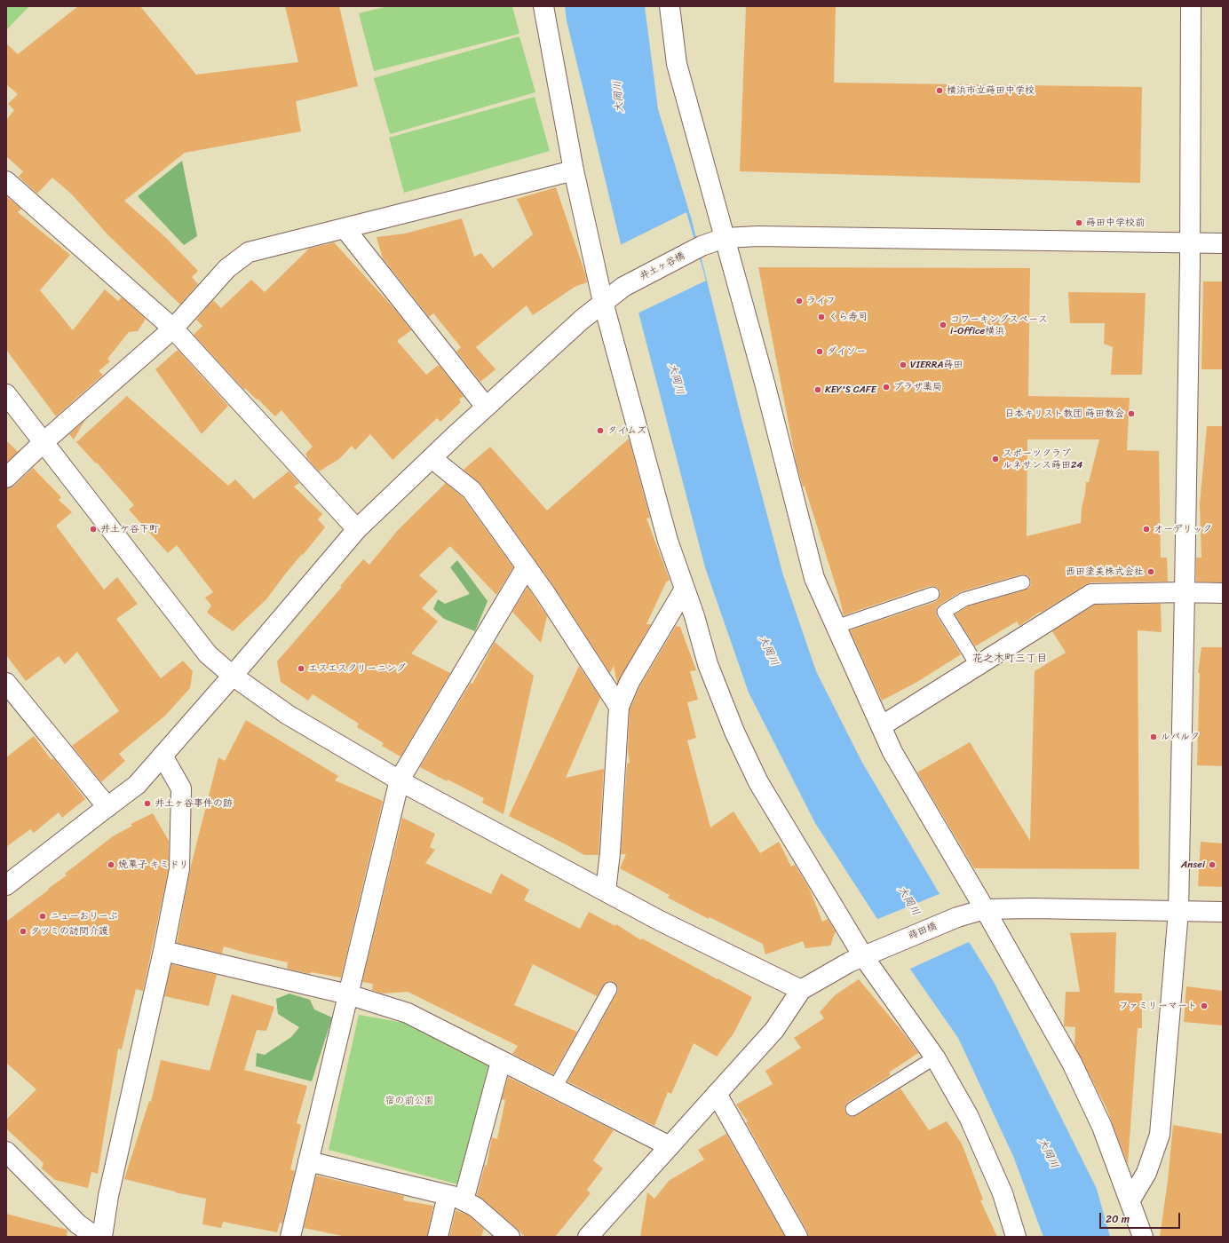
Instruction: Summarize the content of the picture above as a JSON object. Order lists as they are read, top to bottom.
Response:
{
  "streets": {
    "street": ["井土ヶ谷橋", "蒔田橋"]
  },
  "districts": ["花之木町三丁目"],
  "water": ["大岡川"],
  "parks": ["宿の前公園"],
  "places": [
    "横浜市立蒔田中学校",
    "蒔田中学校前",
    "ライフ",
    "くら寿司",
    "コワーキングスペース i-Office横浜",
    "ダイソー",
    "VIERRA蒔田",
    "プラザ薬局",
    "KEY'S CAFE",
    "日本キリスト教団 蒔田教会",
    "タイムズ",
    "スポーツクラブ ルネサンス蒔田24",
    "井土ケ谷下町",
    "オーデリック",
    "西田塗美株式会社",
    "エスエスクリーニング",
    "ルパルク",
    "井土ヶ谷事件の跡",
    "焼菓子 キミドリ",
    "Ansei",
    "ニューおりーぶ",
    "タツミの訪問介護",
    "ファミリーマート"
  ],
  "scale_bar": "20 m"
}
